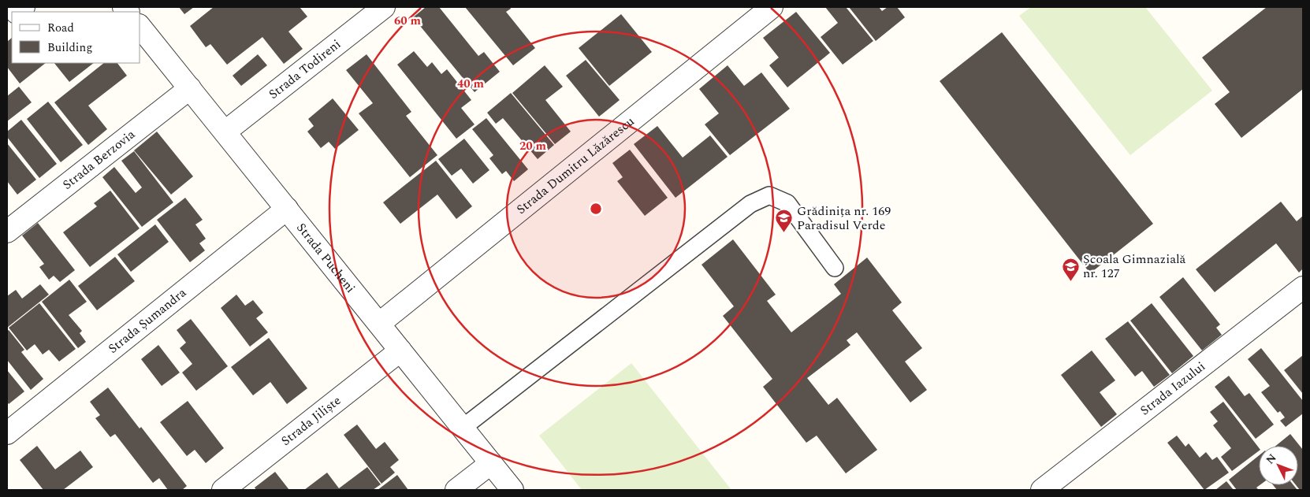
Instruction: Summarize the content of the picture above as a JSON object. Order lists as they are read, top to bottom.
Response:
{
  "streets": {
    "street": [
      "Strada Todireni",
      "Strada Berzovia",
      "Strada Dumitru Lăzărescu",
      "Strada Pucheni",
      "Strada Șumandra",
      "Strada Iazului",
      "Strada Jiliște"
    ]
  },
  "crossings": [
    ["Strada Todireni", "Strada Pucheni"],
    ["Strada Berzovia", "Strada Pucheni"],
    ["Strada Dumitru Lăzărescu", "Strada Pucheni"],
    ["Strada Pucheni", "Strada Șumandra"],
    ["Strada Pucheni", "Strada Jiliște"]
  ],
  "places": {
    "school or university": ["Grădinița nr. 169 Paradisul Verde", "Școala Gimnazială nr. 127"]
  },
  "legend": ["Road", "Building"],
  "north": "top left",
  "rings": ["60 m", "40 m", "20 m"]
}
